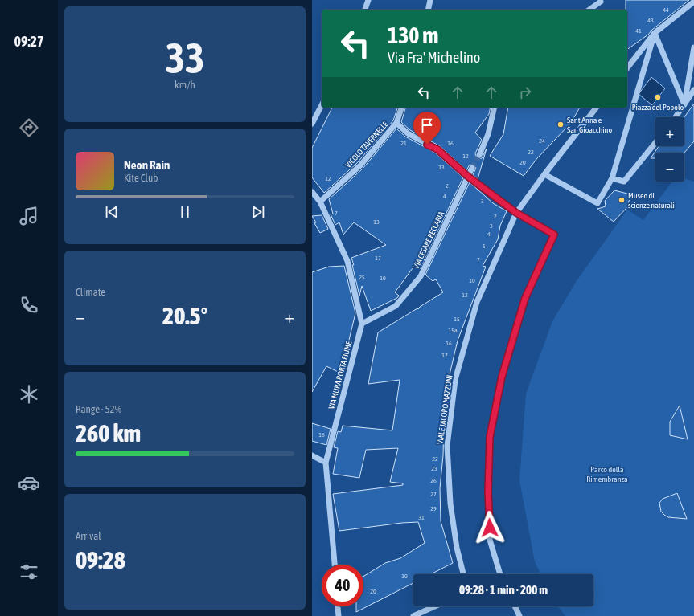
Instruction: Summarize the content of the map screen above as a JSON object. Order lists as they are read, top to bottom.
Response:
{
  "streets": {
    "street": [
      "VICOLO TAVERNELLE",
      "VIA CESARE BECCARIA",
      "VIA MURA PORTA FIUME",
      "VIALE JACOPO MAZZONI"
    ]
  },
  "crossings": [
    ["VICOLO TAVERNELLE", "VIA MURA PORTA FIUME"],
    ["VIA CESARE BECCARIA", "VIA MURA PORTA FIUME"]
  ],
  "parks": ["Parco della Rimembranza"],
  "places": ["Piazza del Popolo", "Sant'Anna e San Gioacchino", "Museo di scienze naturali"],
  "house_numbers": [
    "44",
    "43",
    "41",
    "24",
    "21",
    "16",
    "22",
    "12",
    "20",
    "13",
    "12",
    "2",
    "4",
    "3",
    "7",
    "2",
    "13",
    "3",
    "4",
    "5",
    "17",
    "7",
    "25",
    "10",
    "10",
    "12",
    "15",
    "15a",
    "16",
    "17",
    "16",
    "22",
    "23",
    "26",
    "27",
    "29",
    "31",
    "10",
    "20"
  ],
  "page": {
    "tabs": "09:27",
    "tile": [
      ["33", "km/h"],
      "Climate",
      ["Range · 52%", "260 km"],
      ["Arrival", "09:28"]
    ],
    "turn": ["130 m", "Via Fra' Michelino"],
    "map_buttons": ["+", "−"],
    "song": ["Neon Rain", "Kite Club"],
    "heat": ["−", "20.5°", "+"],
    "limit": "40",
    "trip": "09:28 · 1 min · 200 m"
  }
}
